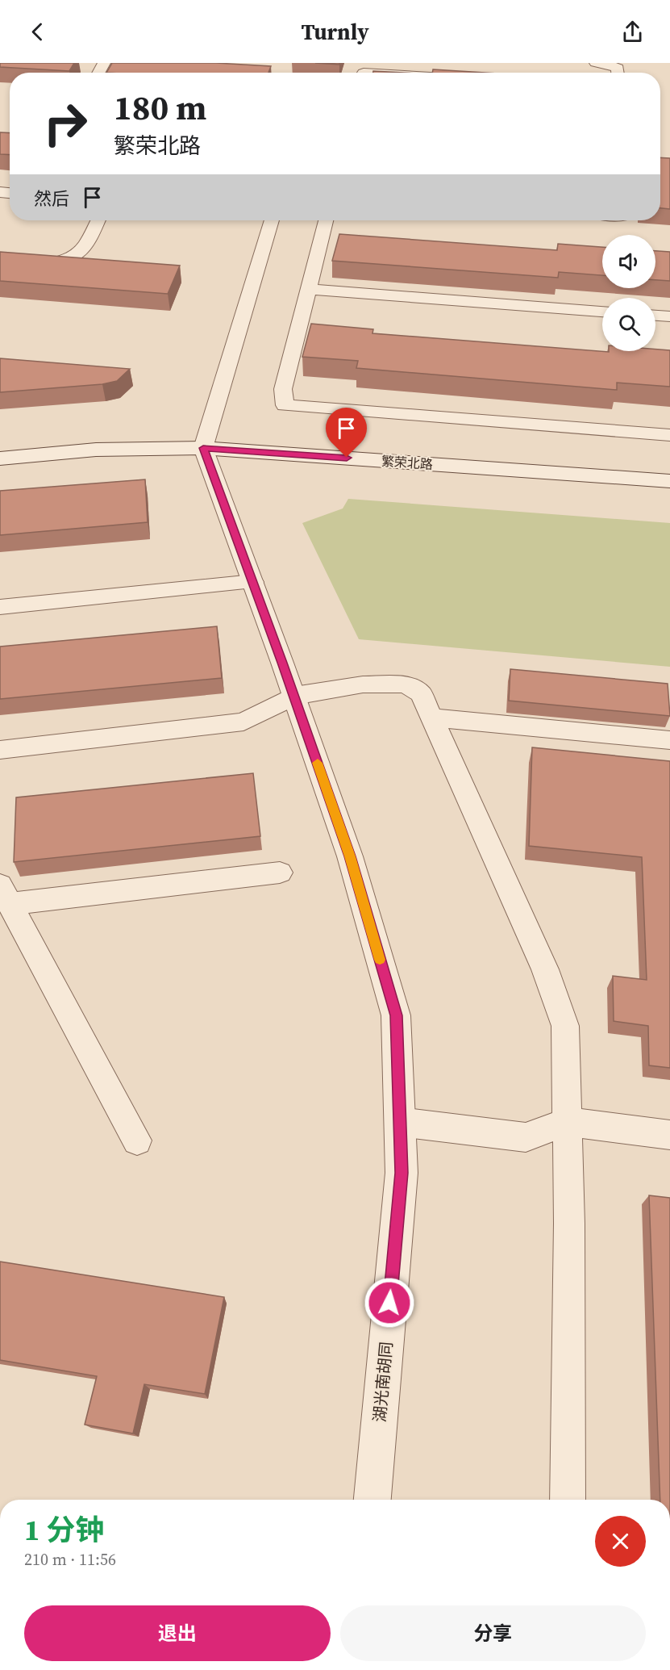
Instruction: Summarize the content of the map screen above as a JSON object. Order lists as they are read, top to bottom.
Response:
{
  "streets": {
    "street": ["繁荣北路", "湖光南胡同"]
  },
  "crossings": [
    ["繁荣北路", "湖光南胡同"]
  ],
  "page": {
    "header": "Turnly",
    "turn": ["180 m", "繁荣北路"],
    "then": "然后",
    "heading": ["1 分钟", "210 m · 11:56"],
    "buttons": ["退出", "分享"]
  }
}
